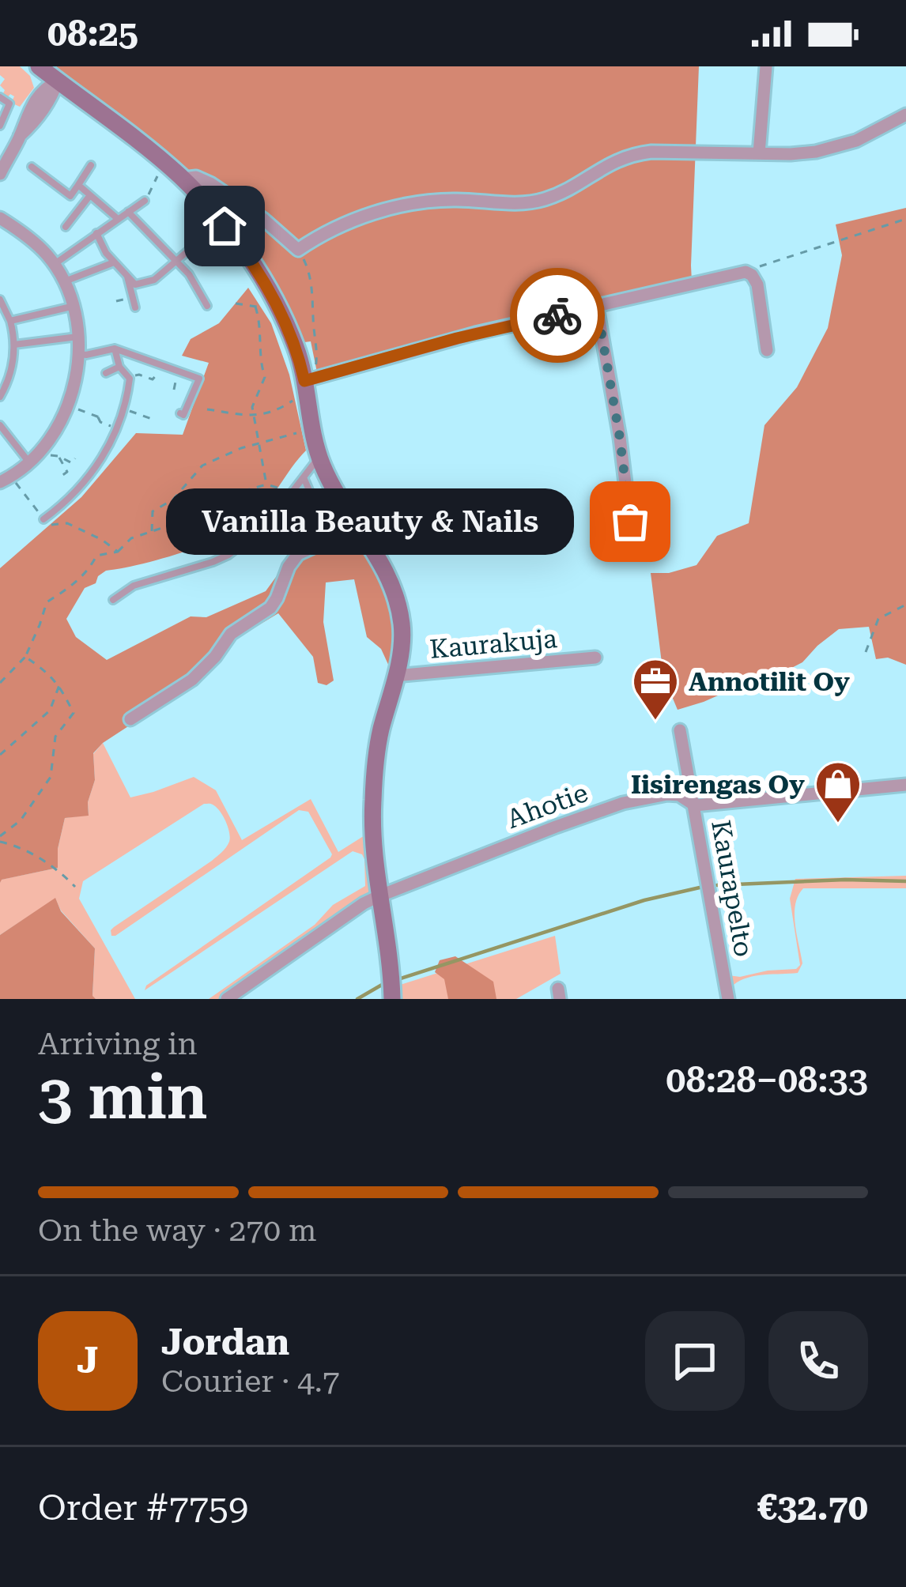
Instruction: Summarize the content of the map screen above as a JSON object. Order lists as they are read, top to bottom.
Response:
{
  "streets": {
    "street": ["Kaurakuja", "Ahotie", "Kaurapelto"]
  },
  "places": {
    "other": ["Vanilla Beauty & Nails"],
    "office": ["Annotilit Oy"],
    "shop": ["Iisirengas Oy"]
  },
  "page": {
    "status": "08:25",
    "bubble": "Vanilla Beauty & Nails",
    "heading": ["3 min", "Arriving in", "08:28–08:33"],
    "panel": [
      "Jordan",
      "Courier · 4.7",
      "Order #7759",
      "€32.70"
    ],
    "bar": "On the way · 270 m",
    "round": "J"
  }
}
